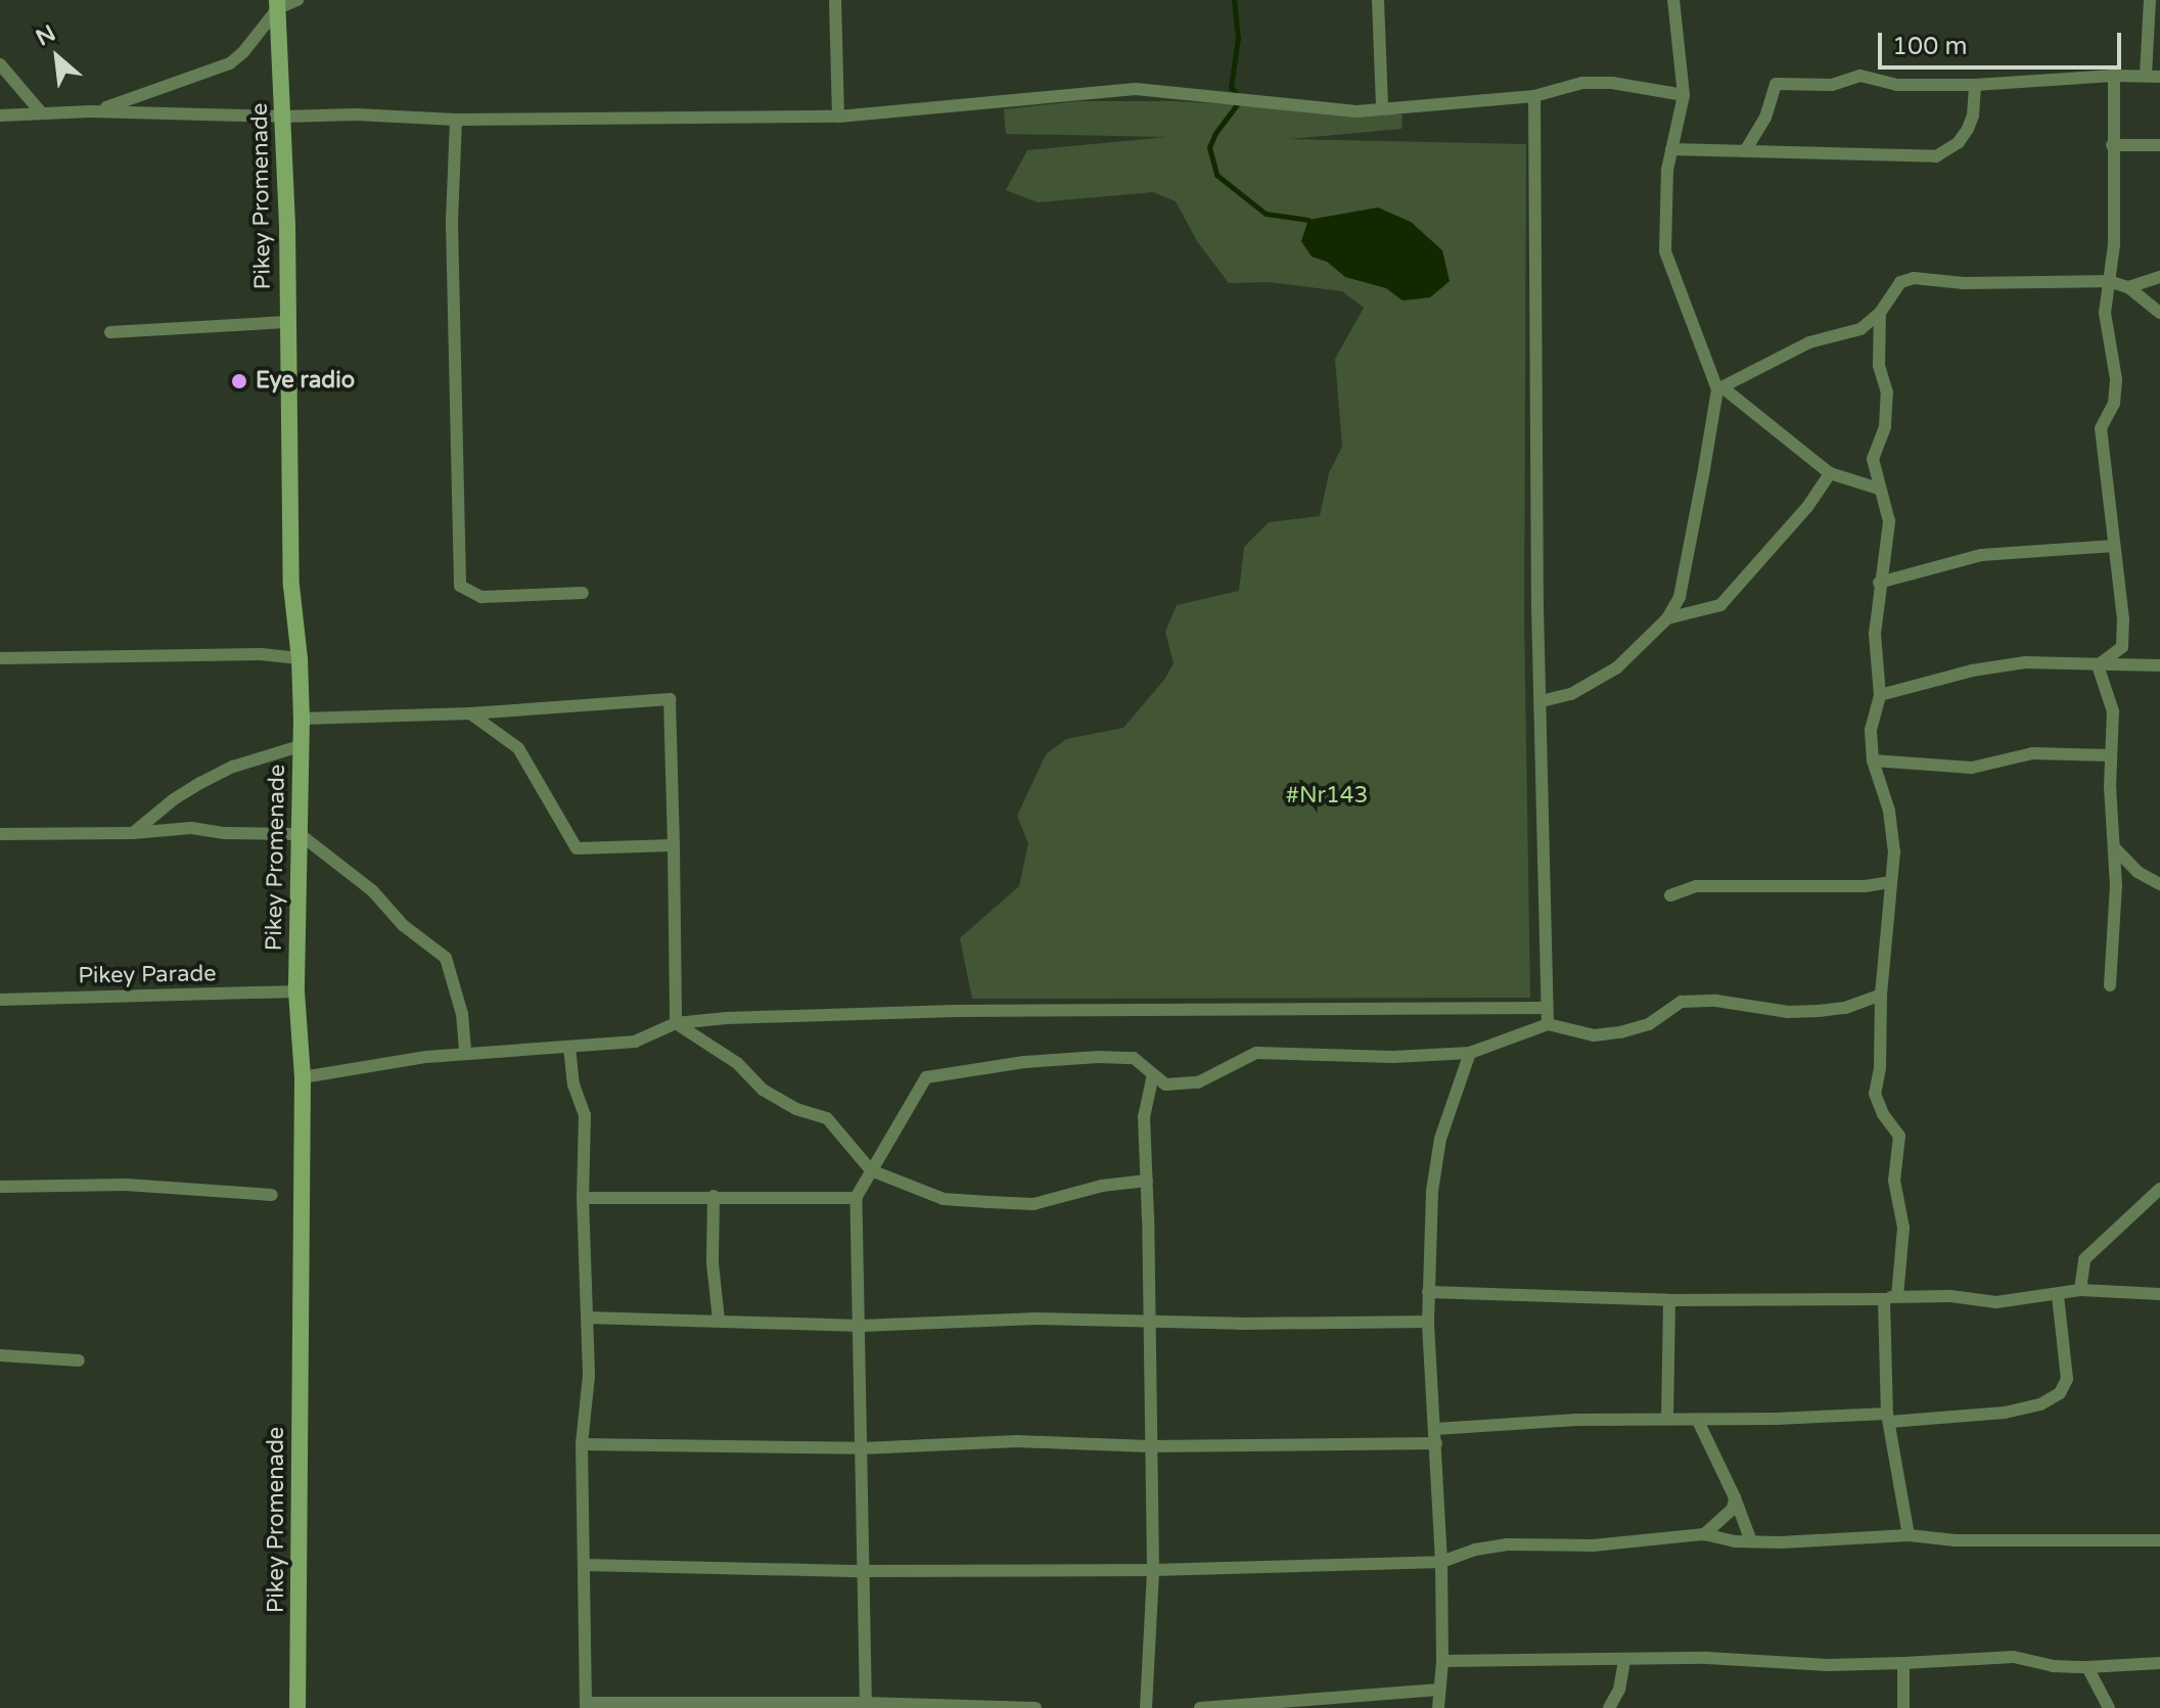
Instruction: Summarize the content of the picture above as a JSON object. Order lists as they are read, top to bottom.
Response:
{
  "streets": {
    "street": ["Pikey Promenade", "Pikey Parade"]
  },
  "crossings": [
    ["Pikey Promenade", "Pikey Parade"]
  ],
  "parks": ["#Nr143"],
  "places": ["Eye radio"],
  "scale_bar": "100 m",
  "north": "top left"
}
